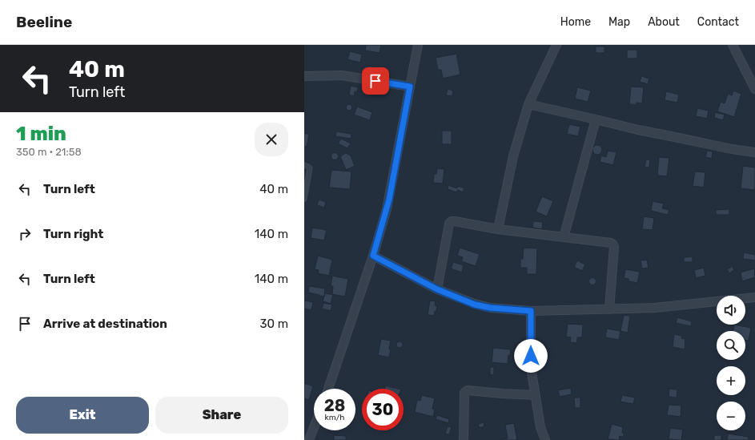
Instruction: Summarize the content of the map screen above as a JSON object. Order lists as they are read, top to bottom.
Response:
{
  "page": {
    "header": "Beeline",
    "nav": [
      "Home",
      "Map",
      "About",
      "Contact"
    ],
    "turn": ["40 m", "Turn left"],
    "heading": ["1 min", "350 m · 21:58"],
    "list": [
      {
        "name": "Turn left",
        "value": "40 m"
      },
      {
        "name": "Turn right",
        "value": "140 m"
      },
      {
        "name": "Turn left",
        "value": "140 m"
      },
      {
        "name": "Arrive at destination",
        "value": "30 m"
      }
    ],
    "map_buttons": ["+", "−"],
    "speed": "28 km/h",
    "limit": "30",
    "buttons": ["Exit", "Share"]
  }
}
